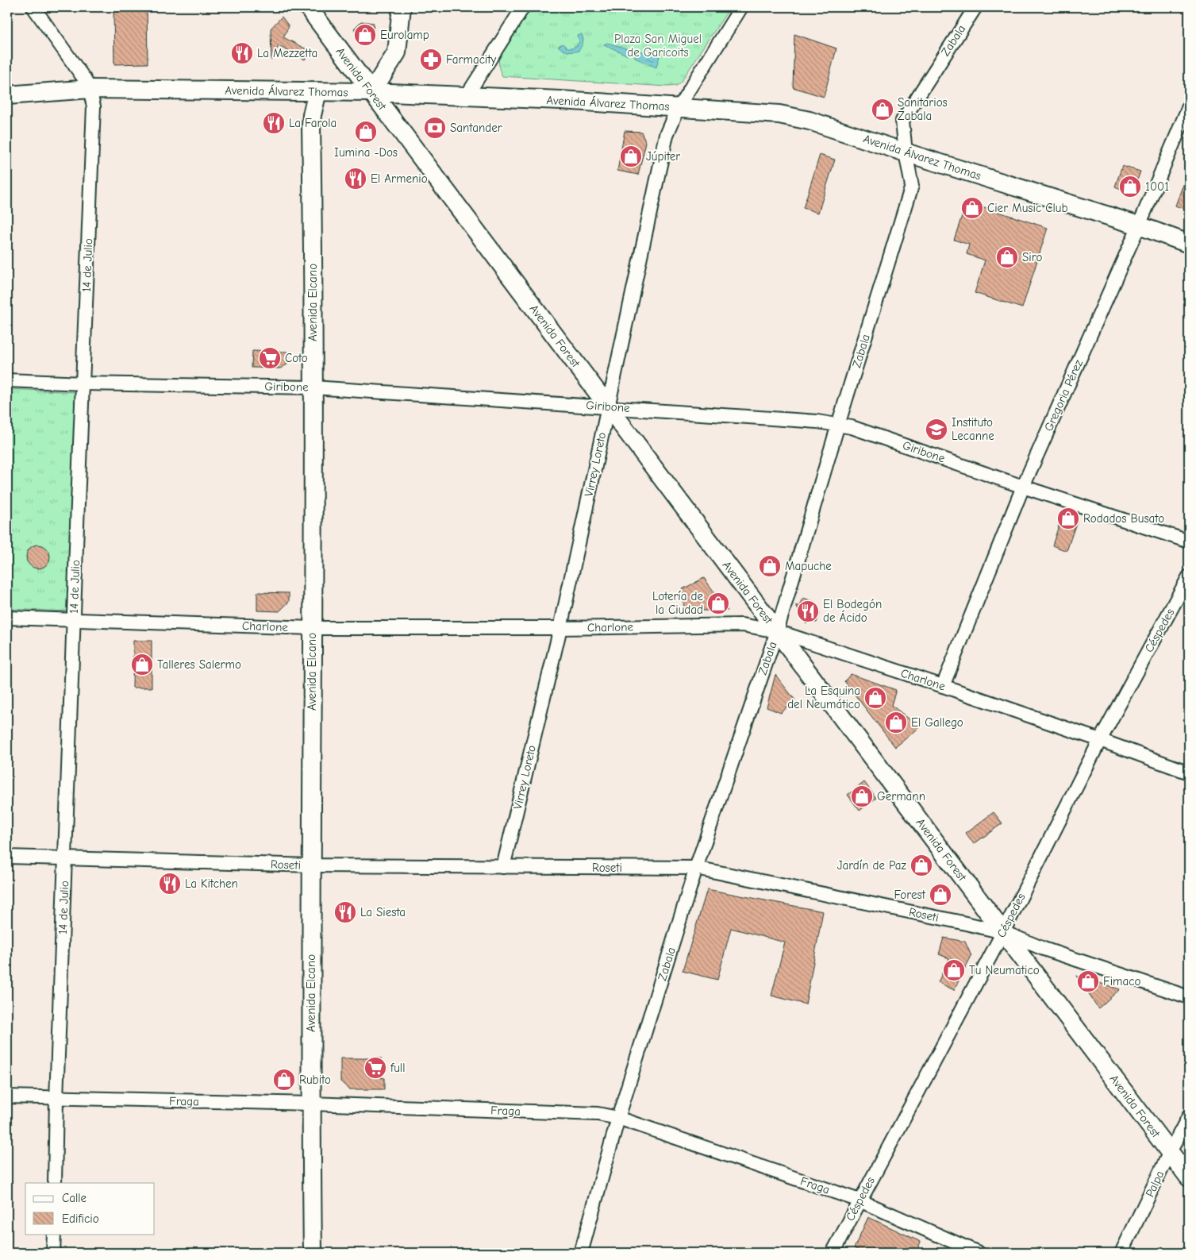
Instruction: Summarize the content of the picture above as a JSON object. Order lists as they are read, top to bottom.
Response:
{
  "streets": {
    "main road": ["Avenida Forest", "Avenida Álvarez Thomas", "Avenida Elcano"],
    "street": [
      "Zabala",
      "14 de Julio",
      "Giribone",
      "Gregoria Pérez",
      "Virrey Loreto",
      "Charlone",
      "Céspedes",
      "Roseti",
      "Fraga",
      "Palpa"
    ]
  },
  "crossings": [
    ["Zabala", "Avenida Forest"],
    ["Zabala", "Avenida Álvarez Thomas"],
    ["Zabala", "Giribone"],
    ["Zabala", "Charlone"],
    ["Zabala", "Roseti"],
    ["Zabala", "Fraga"],
    ["Avenida Forest", "Avenida Álvarez Thomas"],
    ["Avenida Forest", "Giribone"],
    ["Avenida Forest", "Virrey Loreto"],
    ["Avenida Forest", "Charlone"],
    ["Avenida Forest", "Céspedes"],
    ["Avenida Forest", "Roseti"],
    ["Avenida Forest", "Palpa"],
    ["Avenida Álvarez Thomas", "14 de Julio"],
    ["Avenida Álvarez Thomas", "Avenida Elcano"],
    ["Avenida Álvarez Thomas", "Gregoria Pérez"],
    ["Avenida Álvarez Thomas", "Virrey Loreto"],
    ["14 de Julio", "Giribone"],
    ["14 de Julio", "Charlone"],
    ["14 de Julio", "Roseti"],
    ["14 de Julio", "Fraga"],
    ["Avenida Elcano", "Giribone"],
    ["Avenida Elcano", "Charlone"],
    ["Avenida Elcano", "Roseti"],
    ["Avenida Elcano", "Fraga"],
    ["Giribone", "Gregoria Pérez"],
    ["Giribone", "Virrey Loreto"],
    ["Gregoria Pérez", "Charlone"],
    ["Virrey Loreto", "Charlone"],
    ["Virrey Loreto", "Roseti"],
    ["Charlone", "Céspedes"],
    ["Céspedes", "Roseti"],
    ["Céspedes", "Fraga"]
  ],
  "parks": ["Plaza San Miguel de Garicoits"],
  "places": {
    "shop": [
      "Eurolamp",
      "Sanitarios Zabala",
      "Iumina -Dos",
      "Júpiter",
      "1001",
      "Cier Music Club",
      "Siro",
      "Rodados Busato",
      "Mapuche",
      "Lotería de la Ciudad",
      "Talleres Salermo",
      "La Esquina del Neumático",
      "El Gallego",
      "Germann",
      "Jardín de Paz",
      "Forest",
      "Tu Neumatico",
      "Fimaco",
      "Rubito"
    ],
    "restaurant": [
      "La Mezzetta",
      "La Farola",
      "El Armenio",
      "El Bodegón de Ácido",
      "La Kitchen",
      "La Siesta"
    ],
    "pharmacy": ["Farmacity"],
    "bank": ["Santander"],
    "supermarket": ["Coto", "full"],
    "school or university": ["Instituto Lecanne"]
  },
  "legend": ["Calle", "Edificio"]
}
